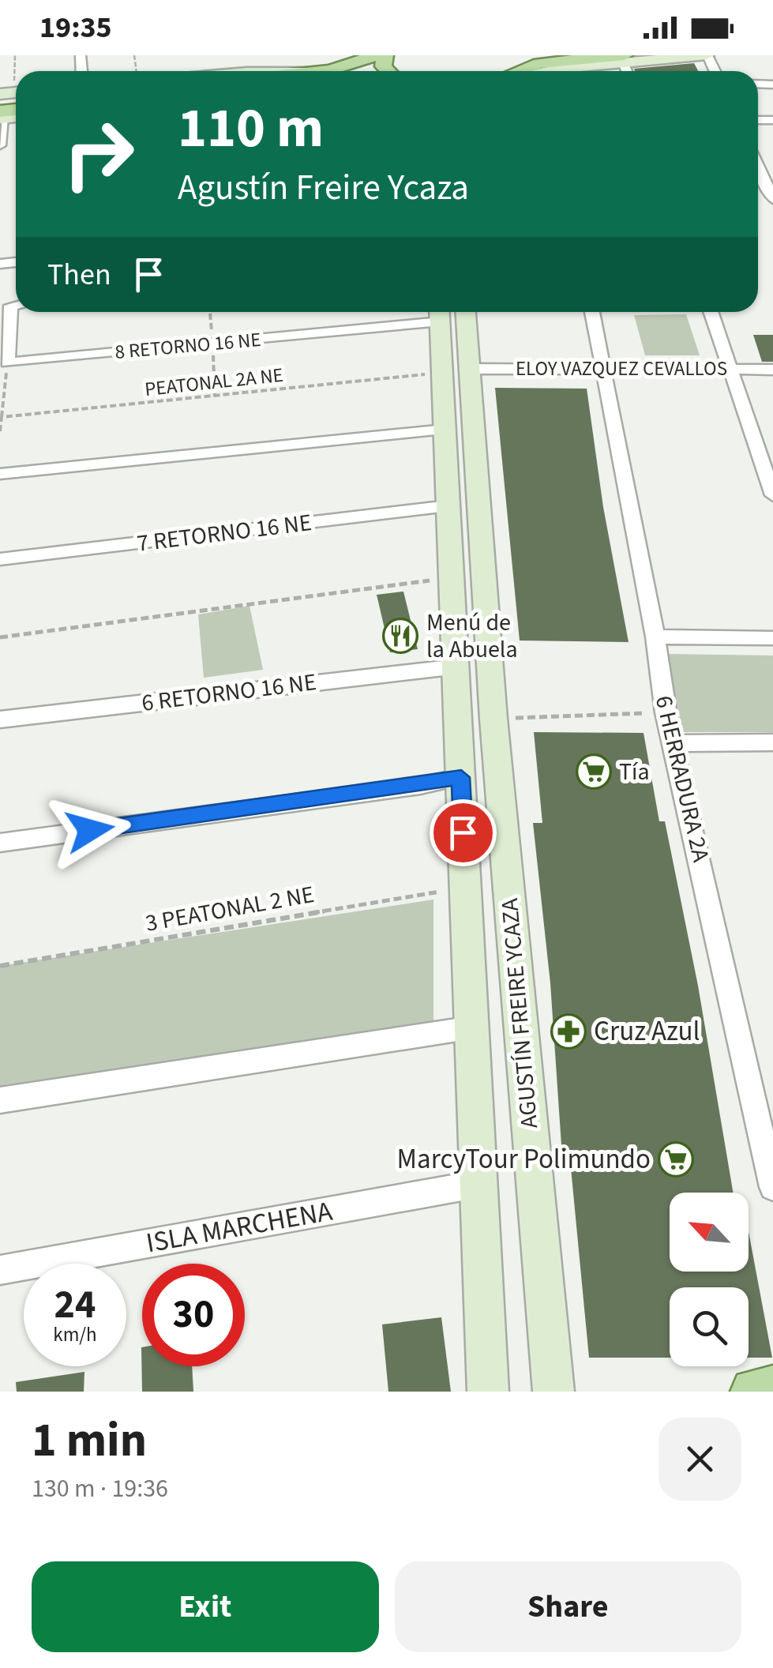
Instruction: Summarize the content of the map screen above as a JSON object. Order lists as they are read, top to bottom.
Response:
{
  "streets": {
    "main road": ["AGUSTÍN FREIRE YCAZA"],
    "street": [
      "8 RETORNO 16 NE",
      "ELOY VAZQUEZ CEVALLOS",
      "7 RETORNO 16 NE",
      "6 RETORNO 16 NE",
      "6 HERRADURA 2A",
      "ISLA MARCHENA"
    ],
    "path": ["PEATONAL 2A NE", "3 PEATONAL 2 NE"]
  },
  "crossings": [
    ["8 RETORNO 16 NE", "AGUSTÍN FREIRE YCAZA"],
    ["ELOY VAZQUEZ CEVALLOS", "PEATONAL 2A NE"],
    ["ELOY VAZQUEZ CEVALLOS", "6 HERRADURA 2A"],
    ["ELOY VAZQUEZ CEVALLOS", "AGUSTÍN FREIRE YCAZA"],
    ["PEATONAL 2A NE", "AGUSTÍN FREIRE YCAZA"],
    ["7 RETORNO 16 NE", "AGUSTÍN FREIRE YCAZA"],
    ["6 RETORNO 16 NE", "AGUSTÍN FREIRE YCAZA"],
    ["3 PEATONAL 2 NE", "AGUSTÍN FREIRE YCAZA"],
    ["AGUSTÍN FREIRE YCAZA", "ISLA MARCHENA"]
  ],
  "places": {
    "restaurant": ["Menú de la Abuela"],
    "supermarket": ["Tía", "MarcyTour Polimundo"],
    "pharmacy": ["Cruz Azul"]
  },
  "north": "top left",
  "page": {
    "status": "19:35",
    "turn": ["110 m", "Agustín Freire Ycaza"],
    "then": "Then",
    "speed": "24 km/h",
    "limit": "30",
    "heading": ["1 min", "130 m · 19:36"],
    "buttons": ["Exit", "Share"]
  }
}
